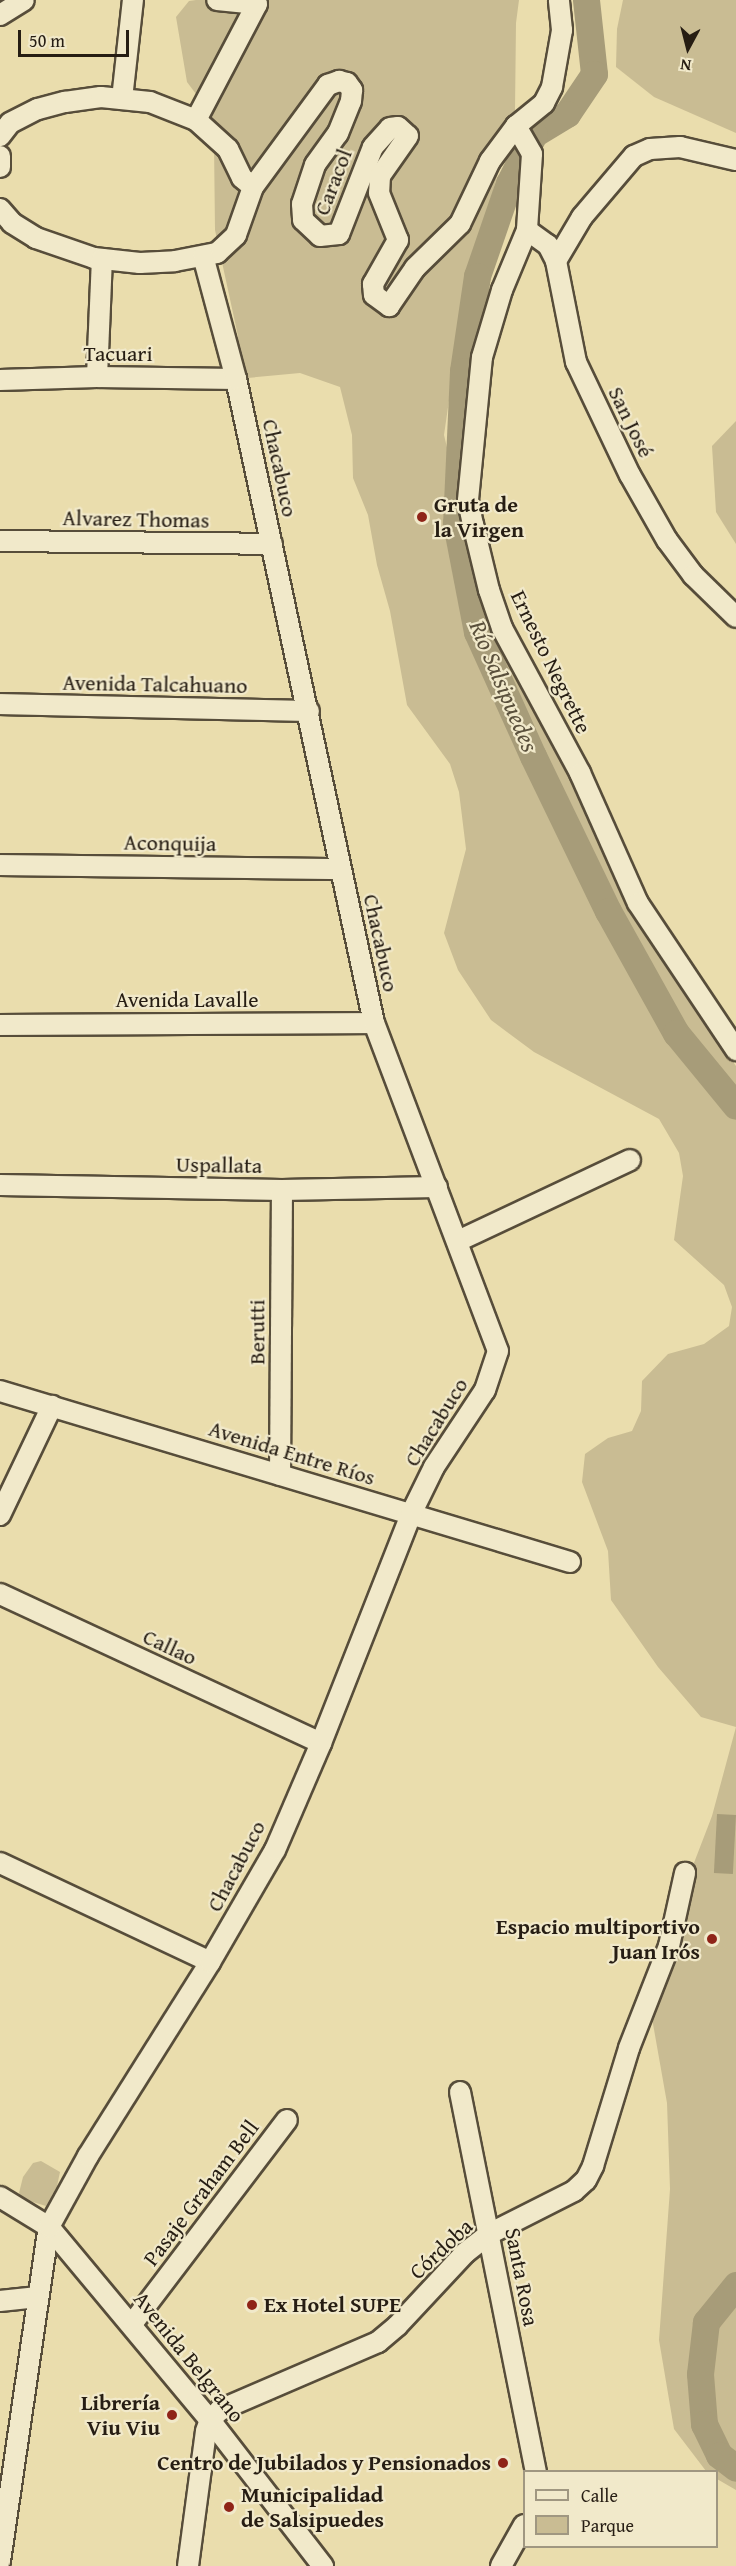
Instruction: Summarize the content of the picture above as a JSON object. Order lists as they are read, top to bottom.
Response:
{
  "streets": {
    "street": [
      "Caracol",
      "Tacuari",
      "San José",
      "Chacabuco",
      "Alvarez Thomas",
      "Ernesto Negrette",
      "Avenida Talcahuano",
      "Aconquija",
      "Avenida Lavalle",
      "Uspallata",
      "Berutti",
      "Avenida Entre Ríos",
      "Callao",
      "Pasaje Graham Bell",
      "Córdoba",
      "Santa Rosa",
      "Avenida Belgrano"
    ]
  },
  "crossings": [
    ["Caracol", "Chacabuco"],
    ["Caracol", "Ernesto Negrette"],
    ["Tacuari", "Chacabuco"],
    ["San José", "Ernesto Negrette"],
    ["Chacabuco", "Alvarez Thomas"],
    ["Chacabuco", "Avenida Talcahuano"],
    ["Chacabuco", "Aconquija"],
    ["Chacabuco", "Avenida Lavalle"],
    ["Chacabuco", "Uspallata"],
    ["Chacabuco", "Avenida Entre Ríos"],
    ["Chacabuco", "Callao"],
    ["Chacabuco", "Avenida Belgrano"],
    ["Uspallata", "Berutti"],
    ["Berutti", "Avenida Entre Ríos"],
    ["Pasaje Graham Bell", "Avenida Belgrano"],
    ["Córdoba", "Santa Rosa"],
    ["Córdoba", "Avenida Belgrano"]
  ],
  "water": ["Río Salsipuedes"],
  "places": [
    "Gruta de la Virgen",
    "Espacio multiportivo Juan Irós",
    "Ex Hotel SUPE",
    "Librería Viu Viu",
    "Centro de Jubilados y Pensionados",
    "Municipalidad de Salsipuedes"
  ],
  "legend": ["Calle", "Parque"],
  "scale_bar": "50 m",
  "north": "bottom"
}
